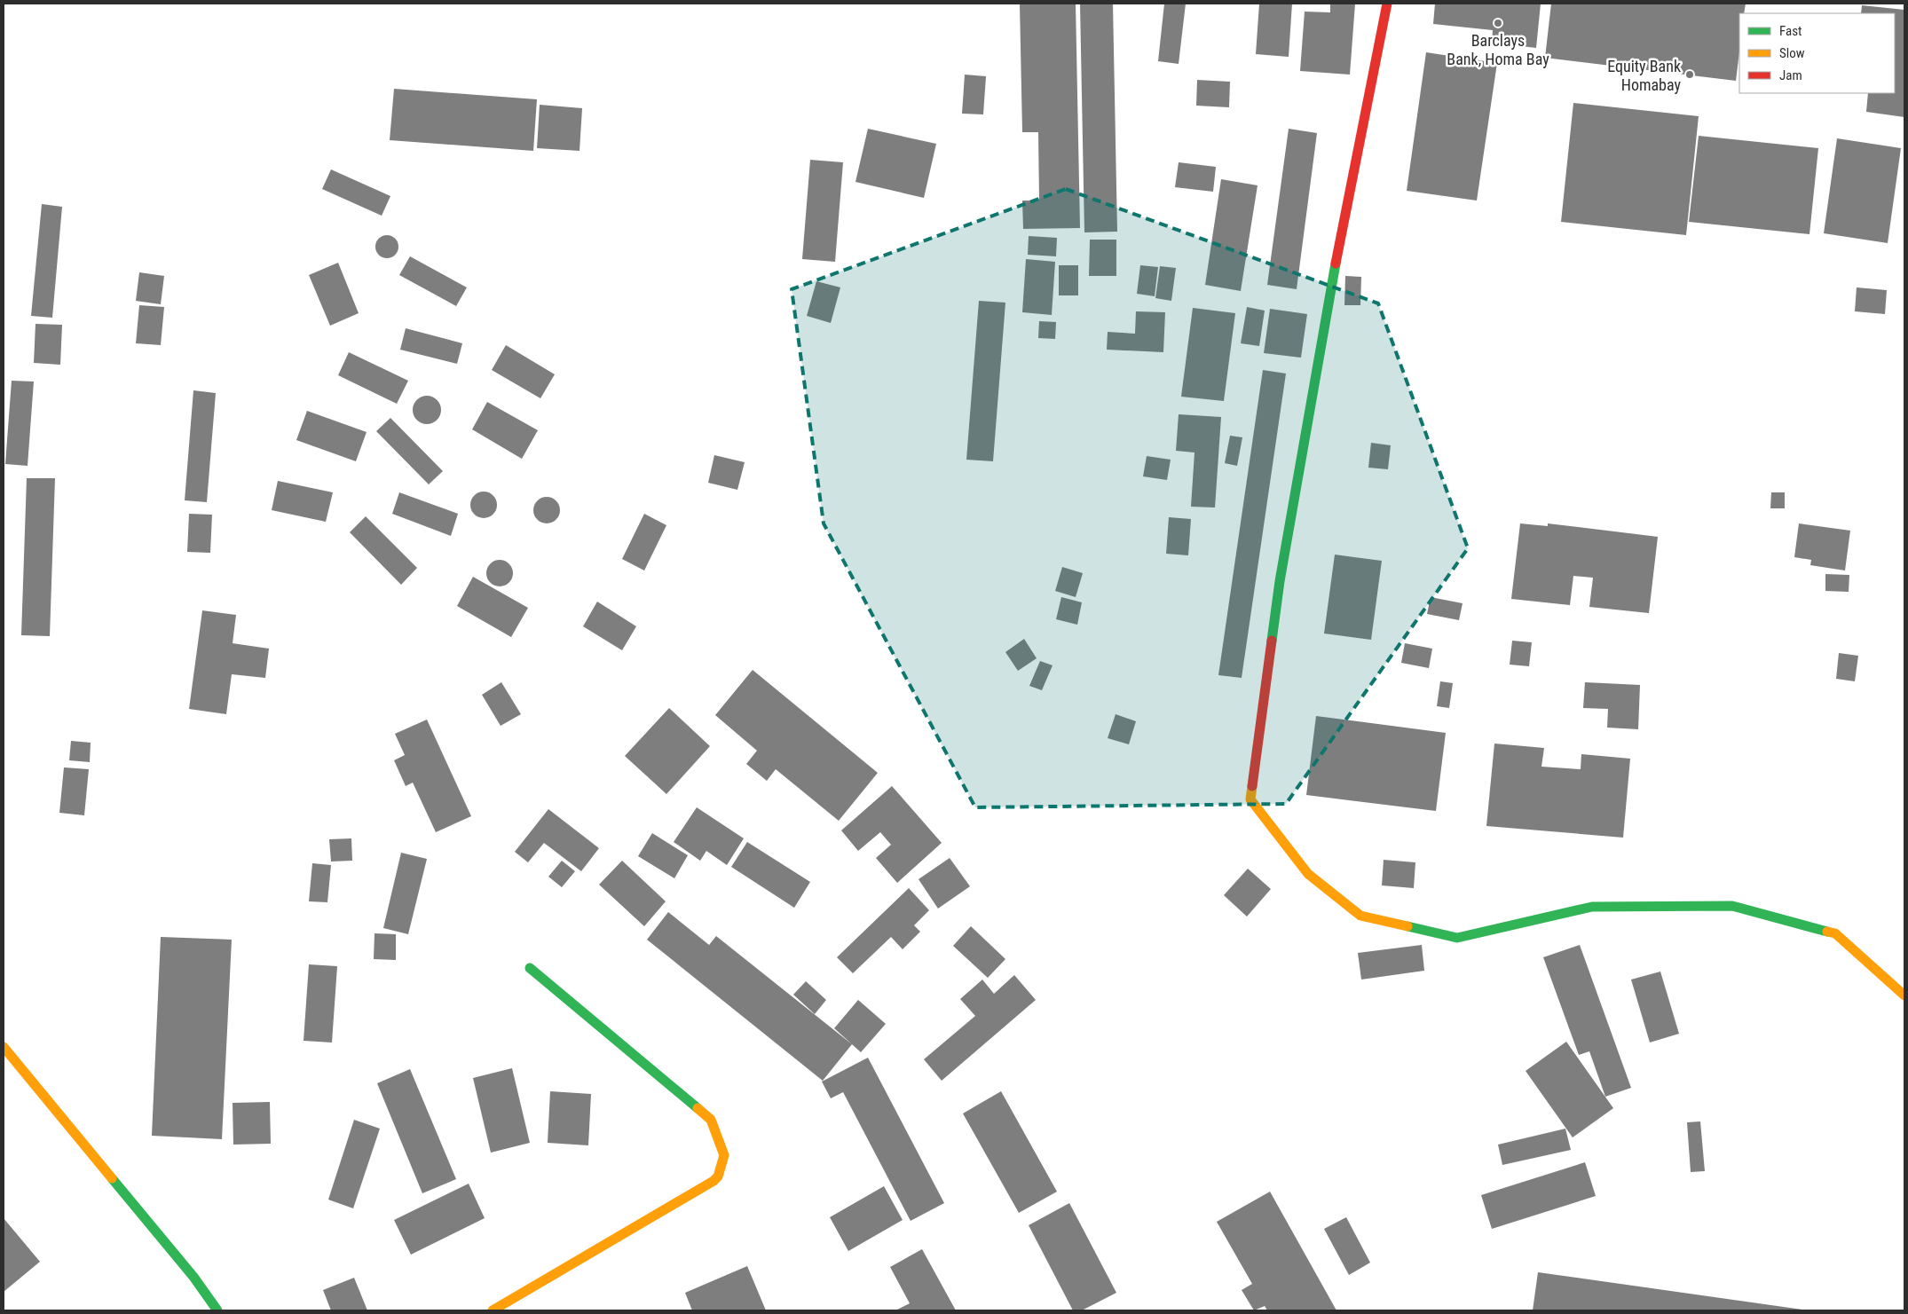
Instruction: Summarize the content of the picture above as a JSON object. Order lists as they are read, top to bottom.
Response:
{
  "places": ["Barclays Bank, Homa Bay", "Equity Bank Homabay"],
  "legend": ["Fast", "Slow", "Jam"]
}
